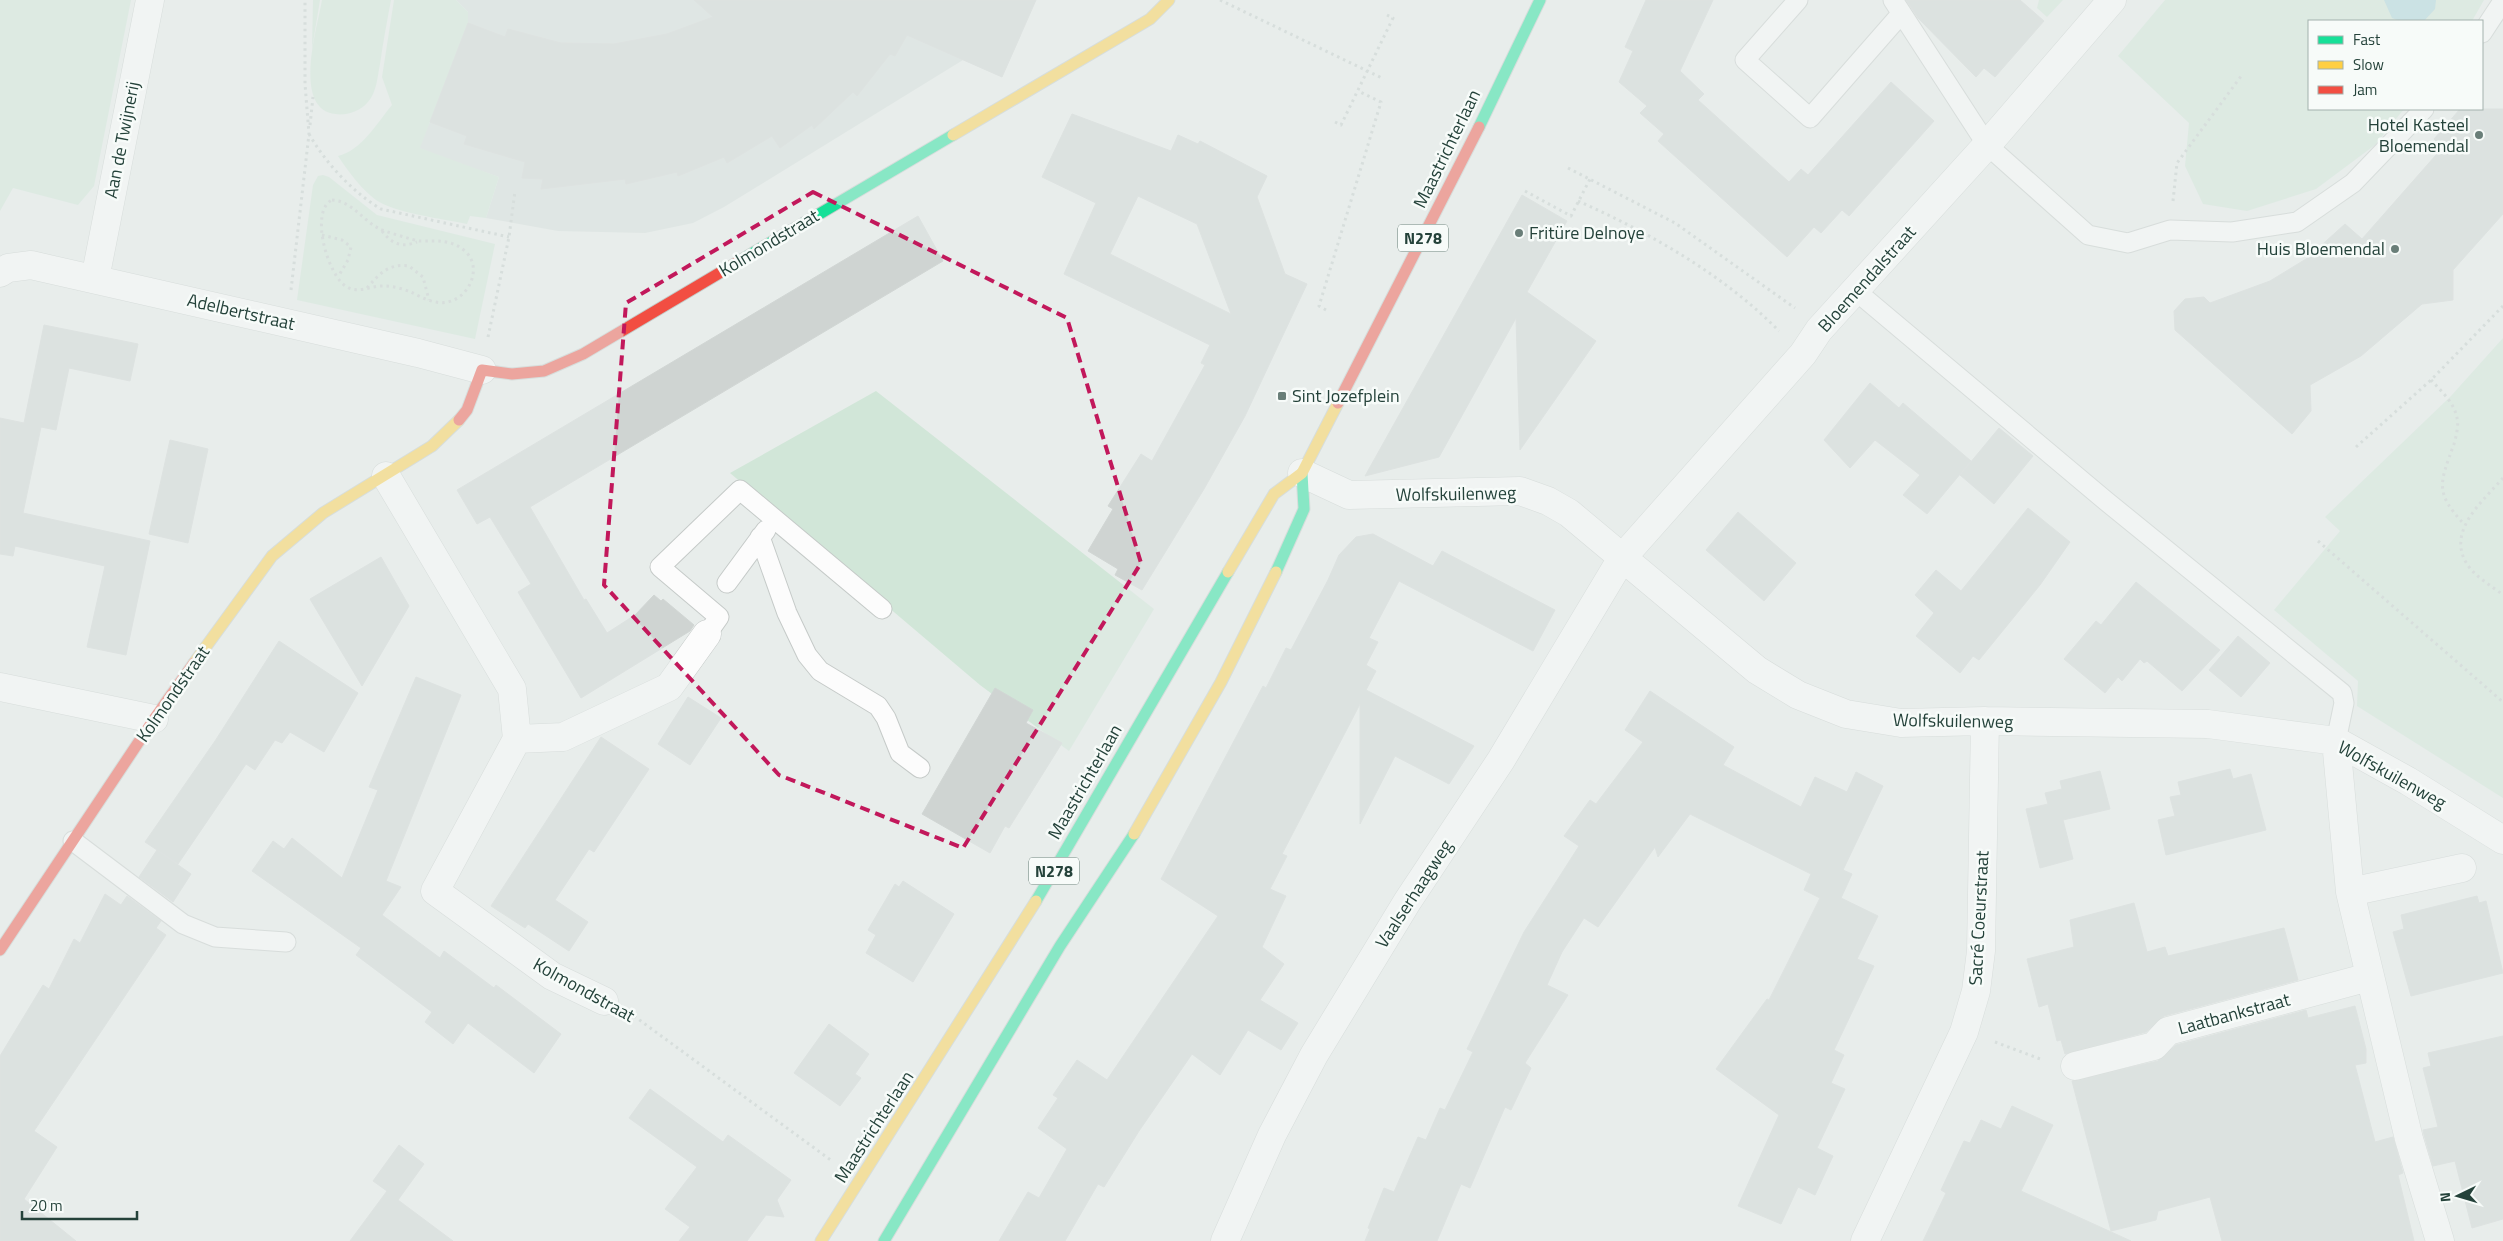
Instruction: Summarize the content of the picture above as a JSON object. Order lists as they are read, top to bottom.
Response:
{
  "streets": {
    "main road": ["Maastrichterlaan", "N278", "Kolmondstraat"],
    "street": [
      "Aan de Twijnerij",
      "Bloemendalstraat",
      "Adelbertstraat",
      "Wolfskuilenweg",
      "Vaalserhaagweg",
      "Sacré Coeurstraat",
      "Laatbankstraat"
    ]
  },
  "crossings": [
    ["Aan de Twijnerij", "Adelbertstraat"],
    ["Maastrichterlaan", "N278"],
    ["Maastrichterlaan", "Wolfskuilenweg"],
    ["N278", "Wolfskuilenweg"],
    ["Kolmondstraat", "Adelbertstraat"],
    ["Bloemendalstraat", "Wolfskuilenweg"],
    ["Bloemendalstraat", "Vaalserhaagweg"],
    ["Wolfskuilenweg", "Vaalserhaagweg"],
    ["Wolfskuilenweg", "Sacré Coeurstraat"]
  ],
  "places": {
    "other": ["Hotel Kasteel Bloemendal", "Fritüre Delnoye", "Huis Bloemendal"],
    "transit": ["Sint Jozefplein"]
  },
  "legend": ["Fast", "Slow", "Jam"],
  "scale_bar": "20 m",
  "north": "left"
}
